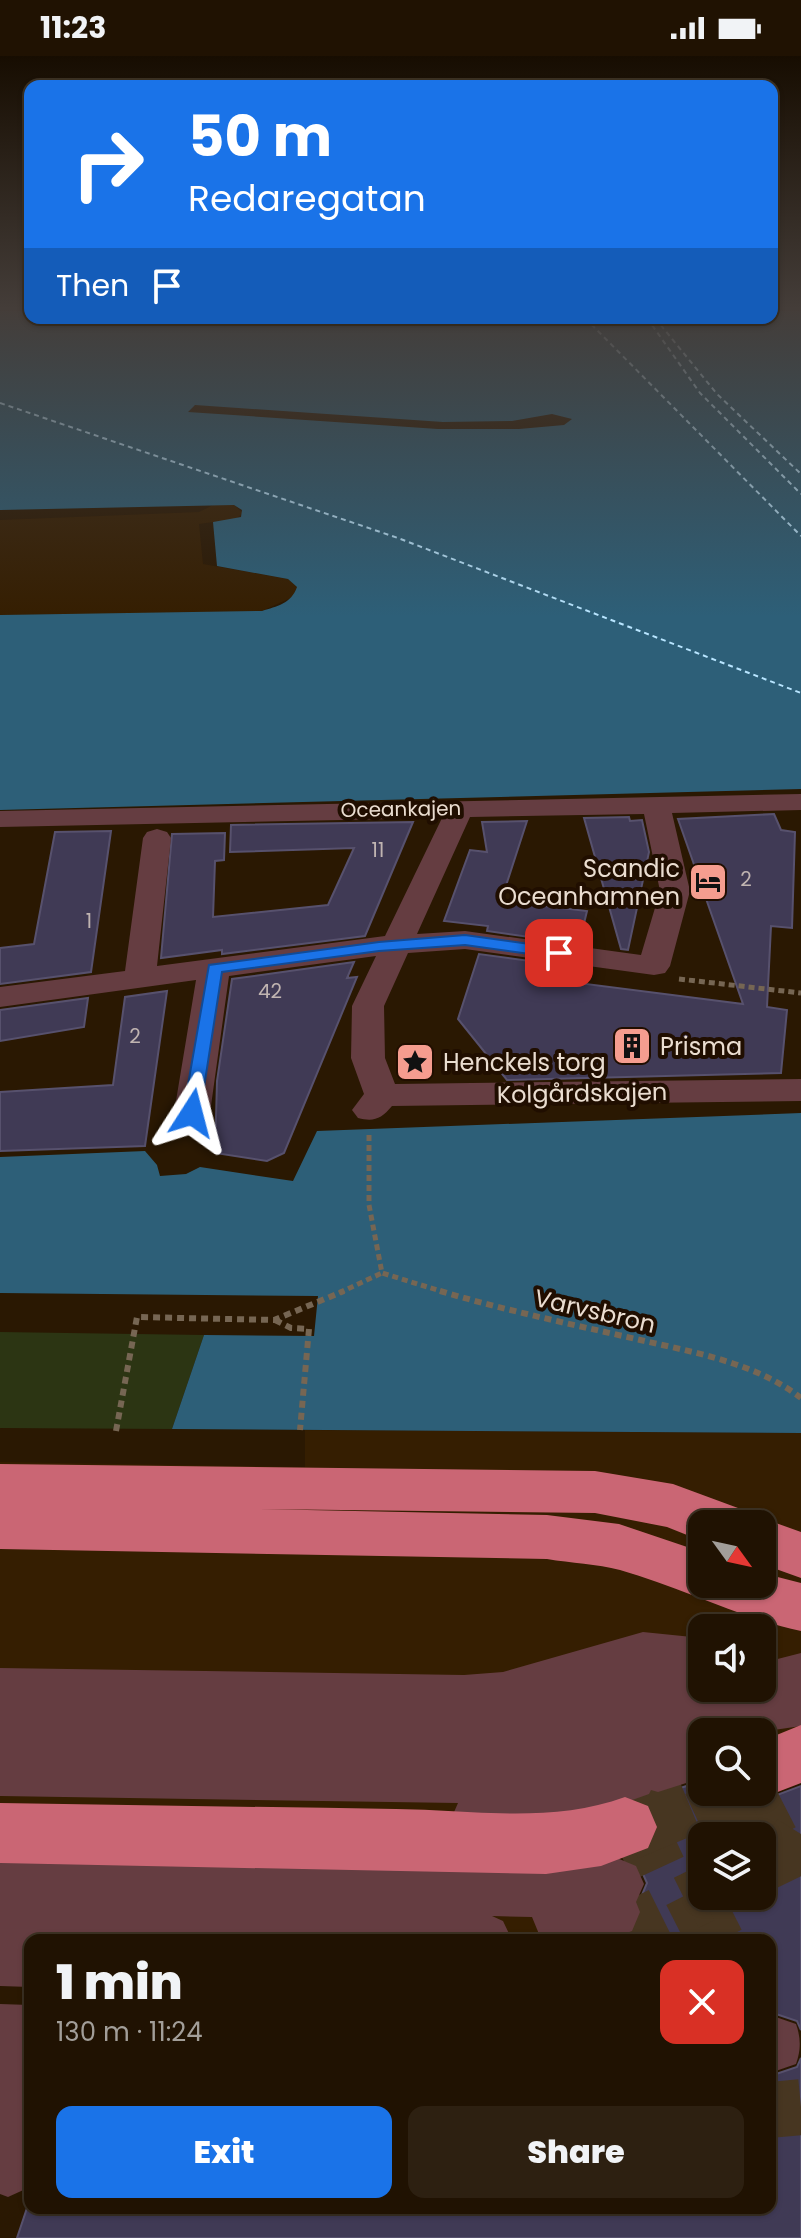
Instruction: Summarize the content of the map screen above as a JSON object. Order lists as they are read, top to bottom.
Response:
{
  "streets": {
    "street": ["Oceankajen", "Kolgårdskajen"],
    "path": ["Varvsbron"]
  },
  "places": {
    "hotel": ["Scandic Oceanhamnen"],
    "building": ["Prisma"],
    "place": ["Henckels torg"]
  },
  "house_numbers": [
    "11",
    "2",
    "1",
    "42",
    "2"
  ],
  "north": "bottom right",
  "page": {
    "status": "11:23",
    "turn": ["50 m", "Redaregatan"],
    "then": "Then",
    "heading": ["1 min", "130 m · 11:24"],
    "buttons": ["Exit", "Share"]
  }
}
